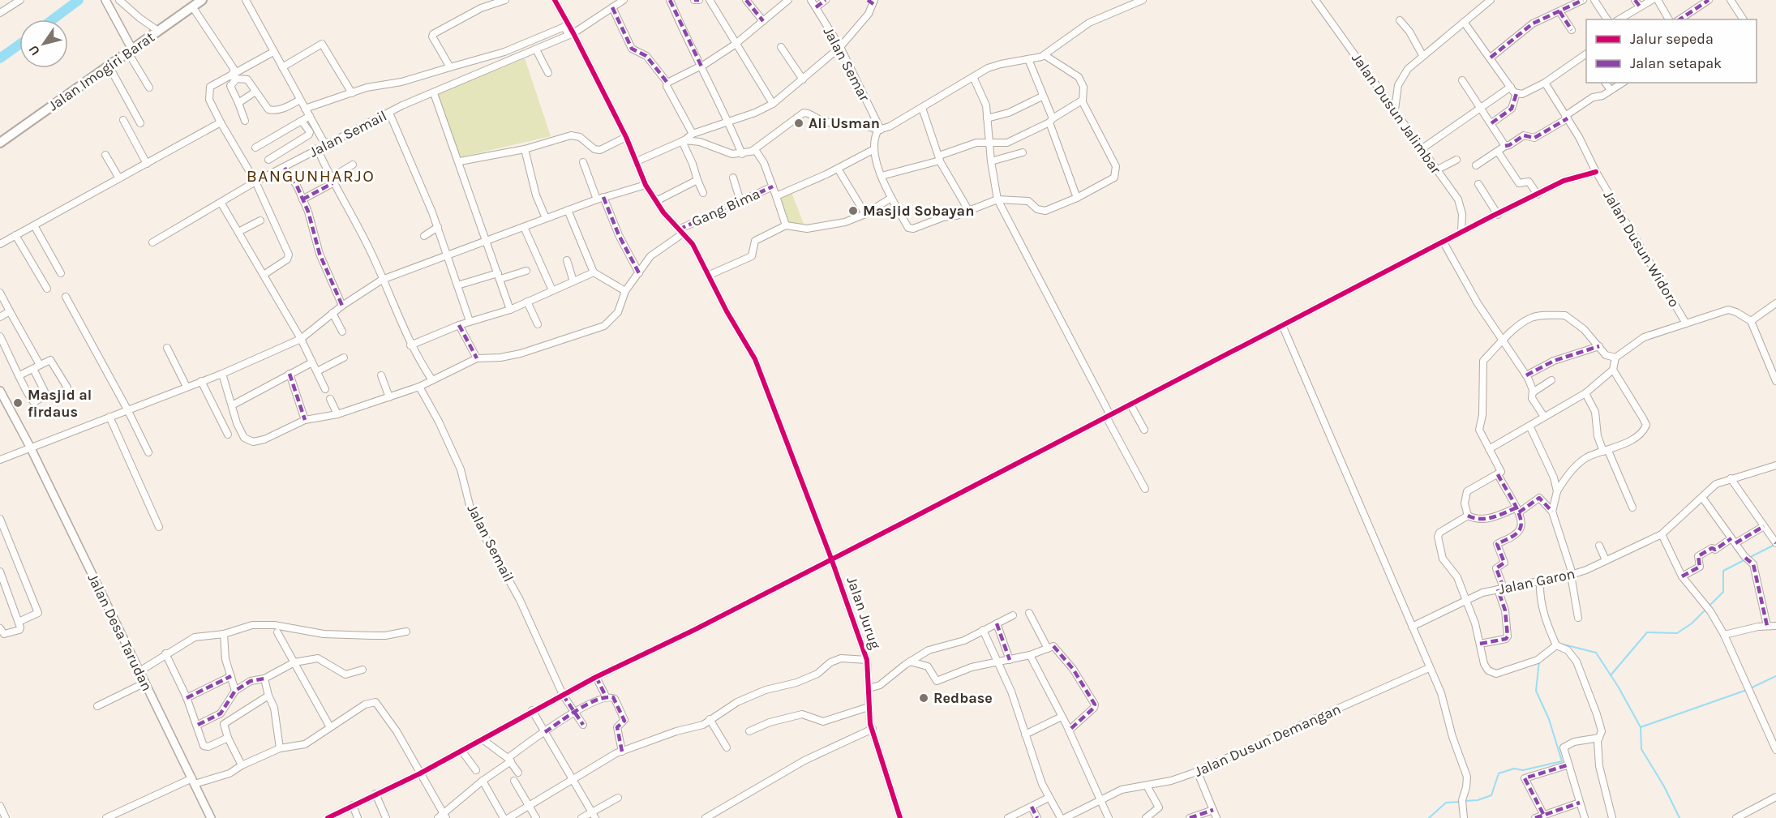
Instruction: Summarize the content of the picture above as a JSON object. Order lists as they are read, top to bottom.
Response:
{
  "streets": {
    "main road": ["Jalan Imogiri Barat"],
    "street": [
      "Jalan Semar",
      "Jalan Dusun Jalimbar",
      "Jalan Semail",
      "Gang Bima",
      "Jalan Dusun Widoro",
      "Jalan Garon",
      "Jalan Jurug",
      "Jalan Desa Tarudan",
      "Jalan Dusun Demangan"
    ]
  },
  "crossings": [
    ["Jalan Semail", "Jalan Jurug"],
    ["Gang Bima", "Jalan Jurug"]
  ],
  "districts": ["BANGUNHARJO"],
  "places": [
    "Ali Usman",
    "Masjid Sobayan",
    "Masjid al firdaus",
    "Redbase"
  ],
  "legend": ["Jalur sepeda", "Jalan setapak"],
  "north": "bottom left"
}
